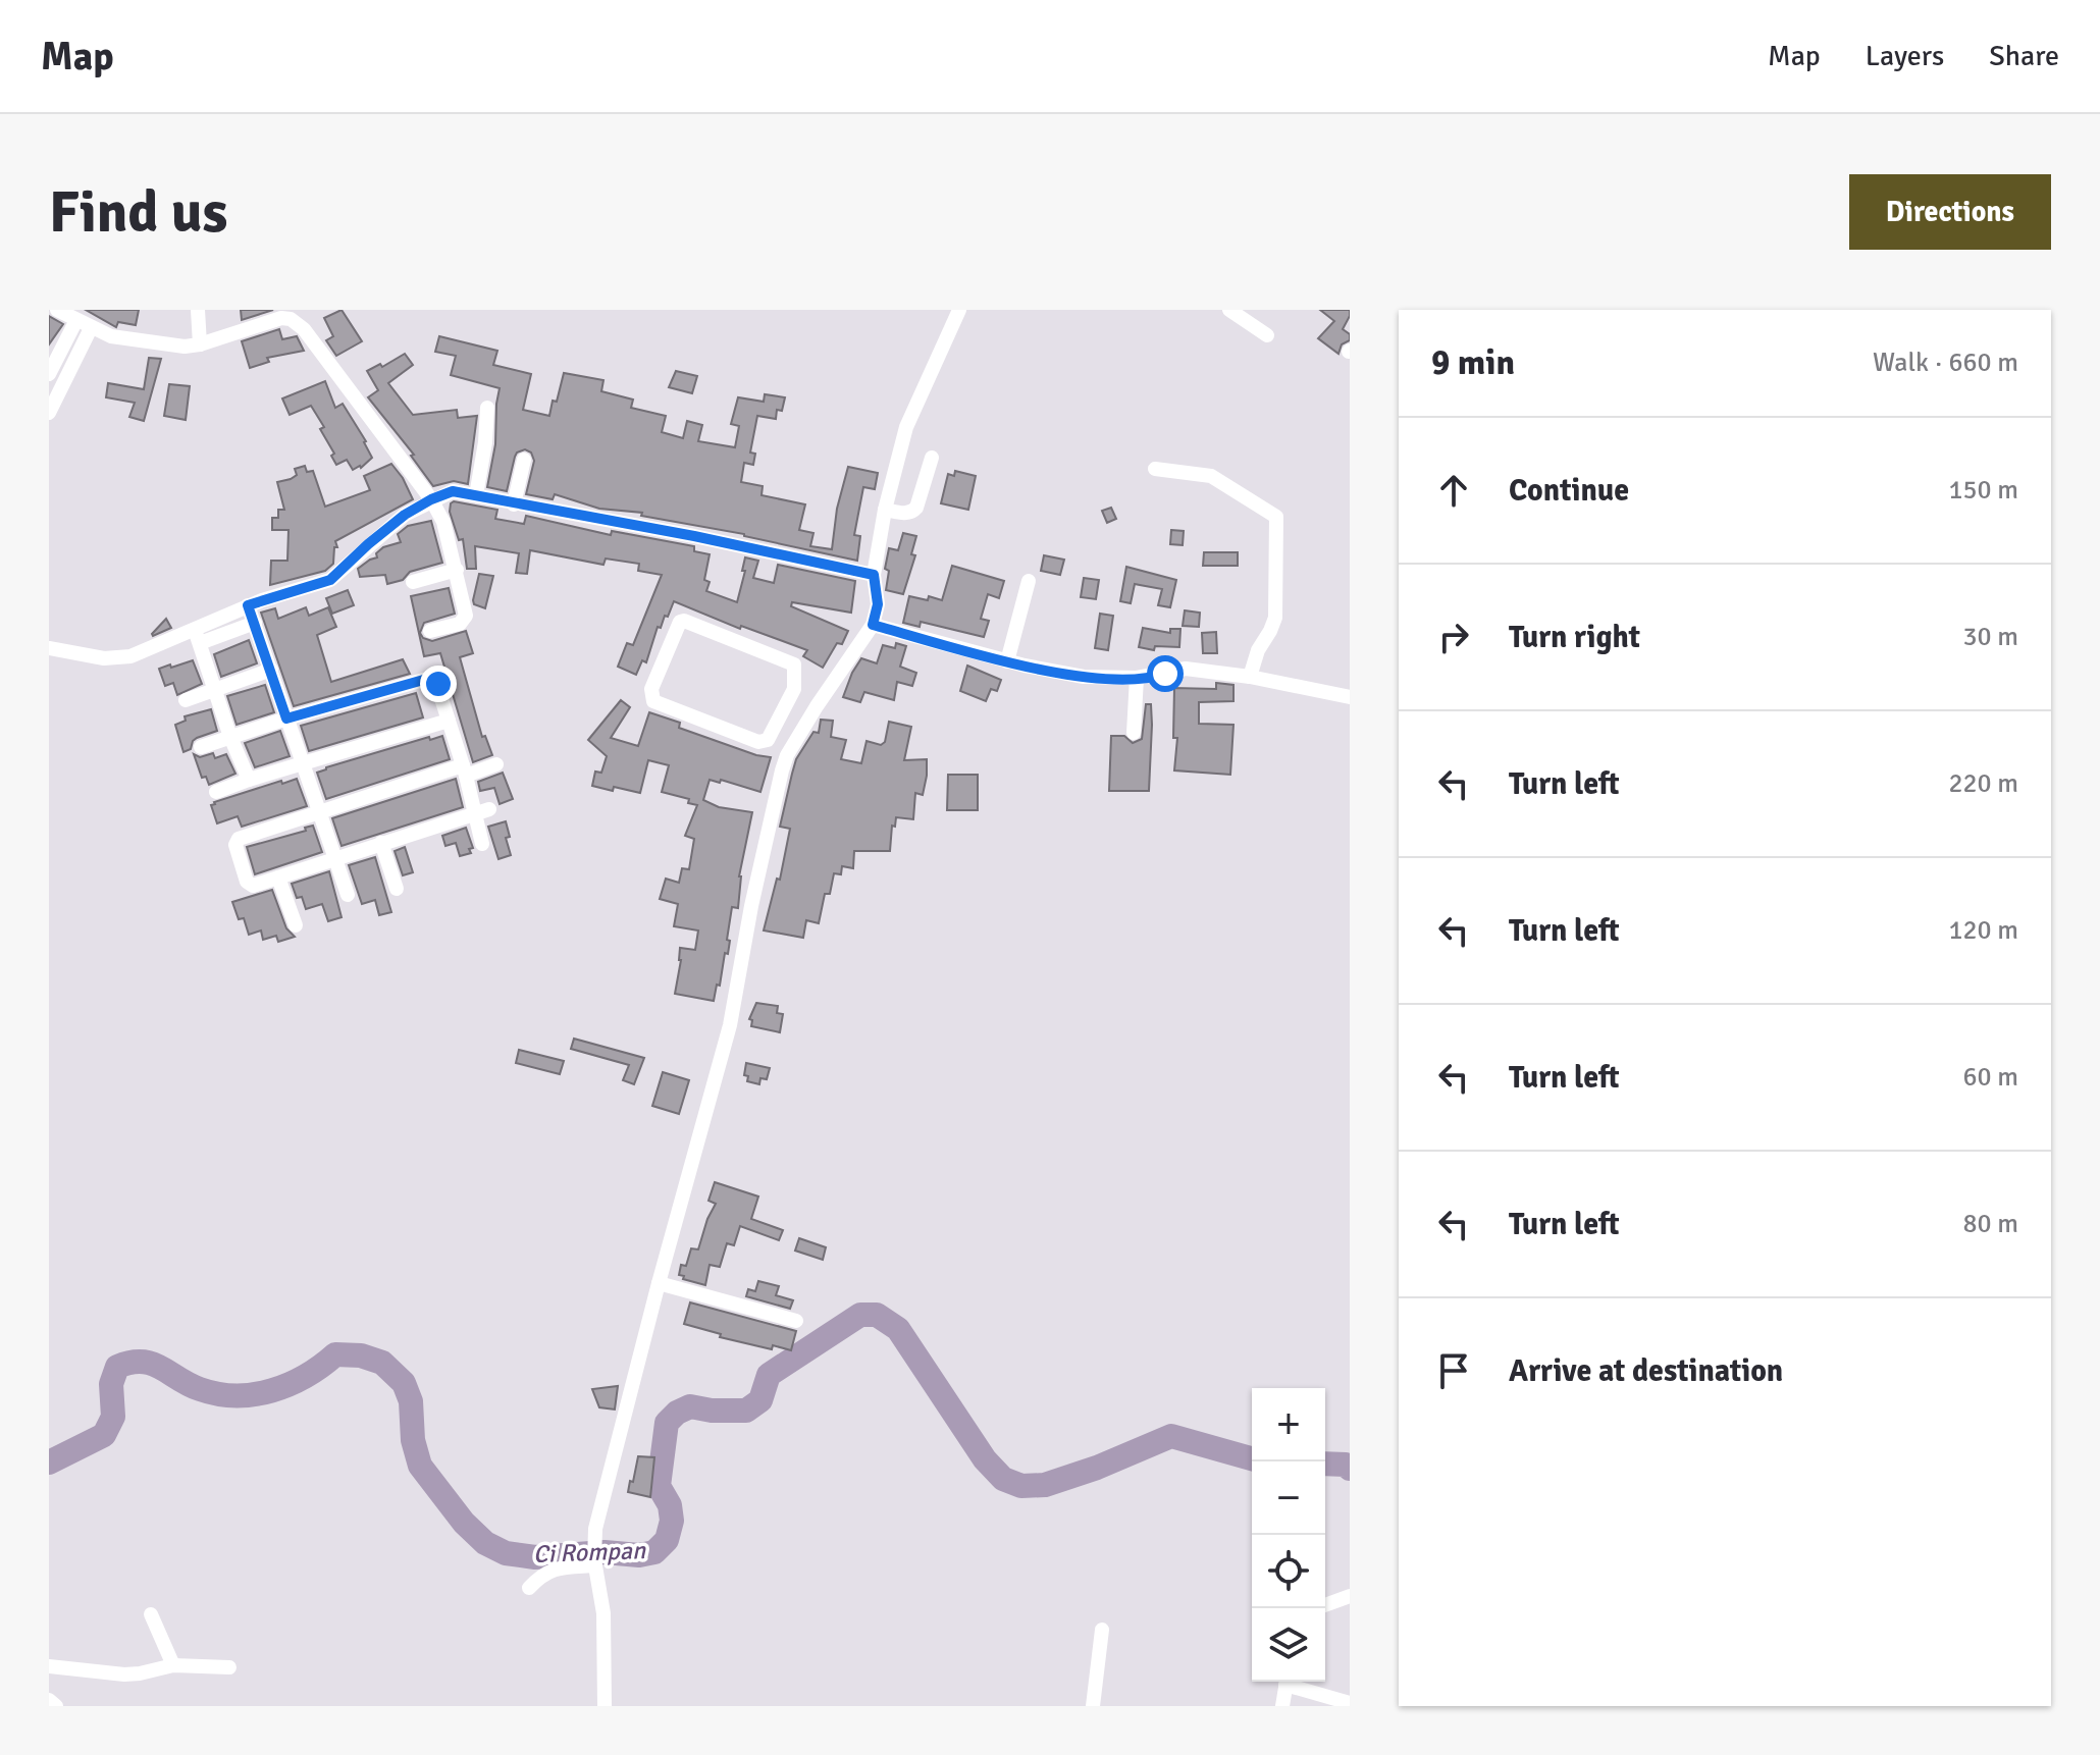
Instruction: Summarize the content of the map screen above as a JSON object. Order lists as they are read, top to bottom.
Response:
{
  "water": ["Ci Rompan"],
  "page": {
    "header": "Map",
    "nav": ["Map", "Layers", "Share"],
    "buttons": "Directions",
    "title": "Find us",
    "heading": ["9 min", "Walk · 660 m"],
    "list": [
      ["Continue", "150 m"],
      ["Turn right", "30 m"],
      ["Turn left", "220 m"],
      ["Turn left", "120 m"],
      ["Turn left", "60 m"],
      ["Turn left", "80 m"],
      "Arrive at destination"
    ],
    "map_buttons": ["+", "−"]
  }
}
